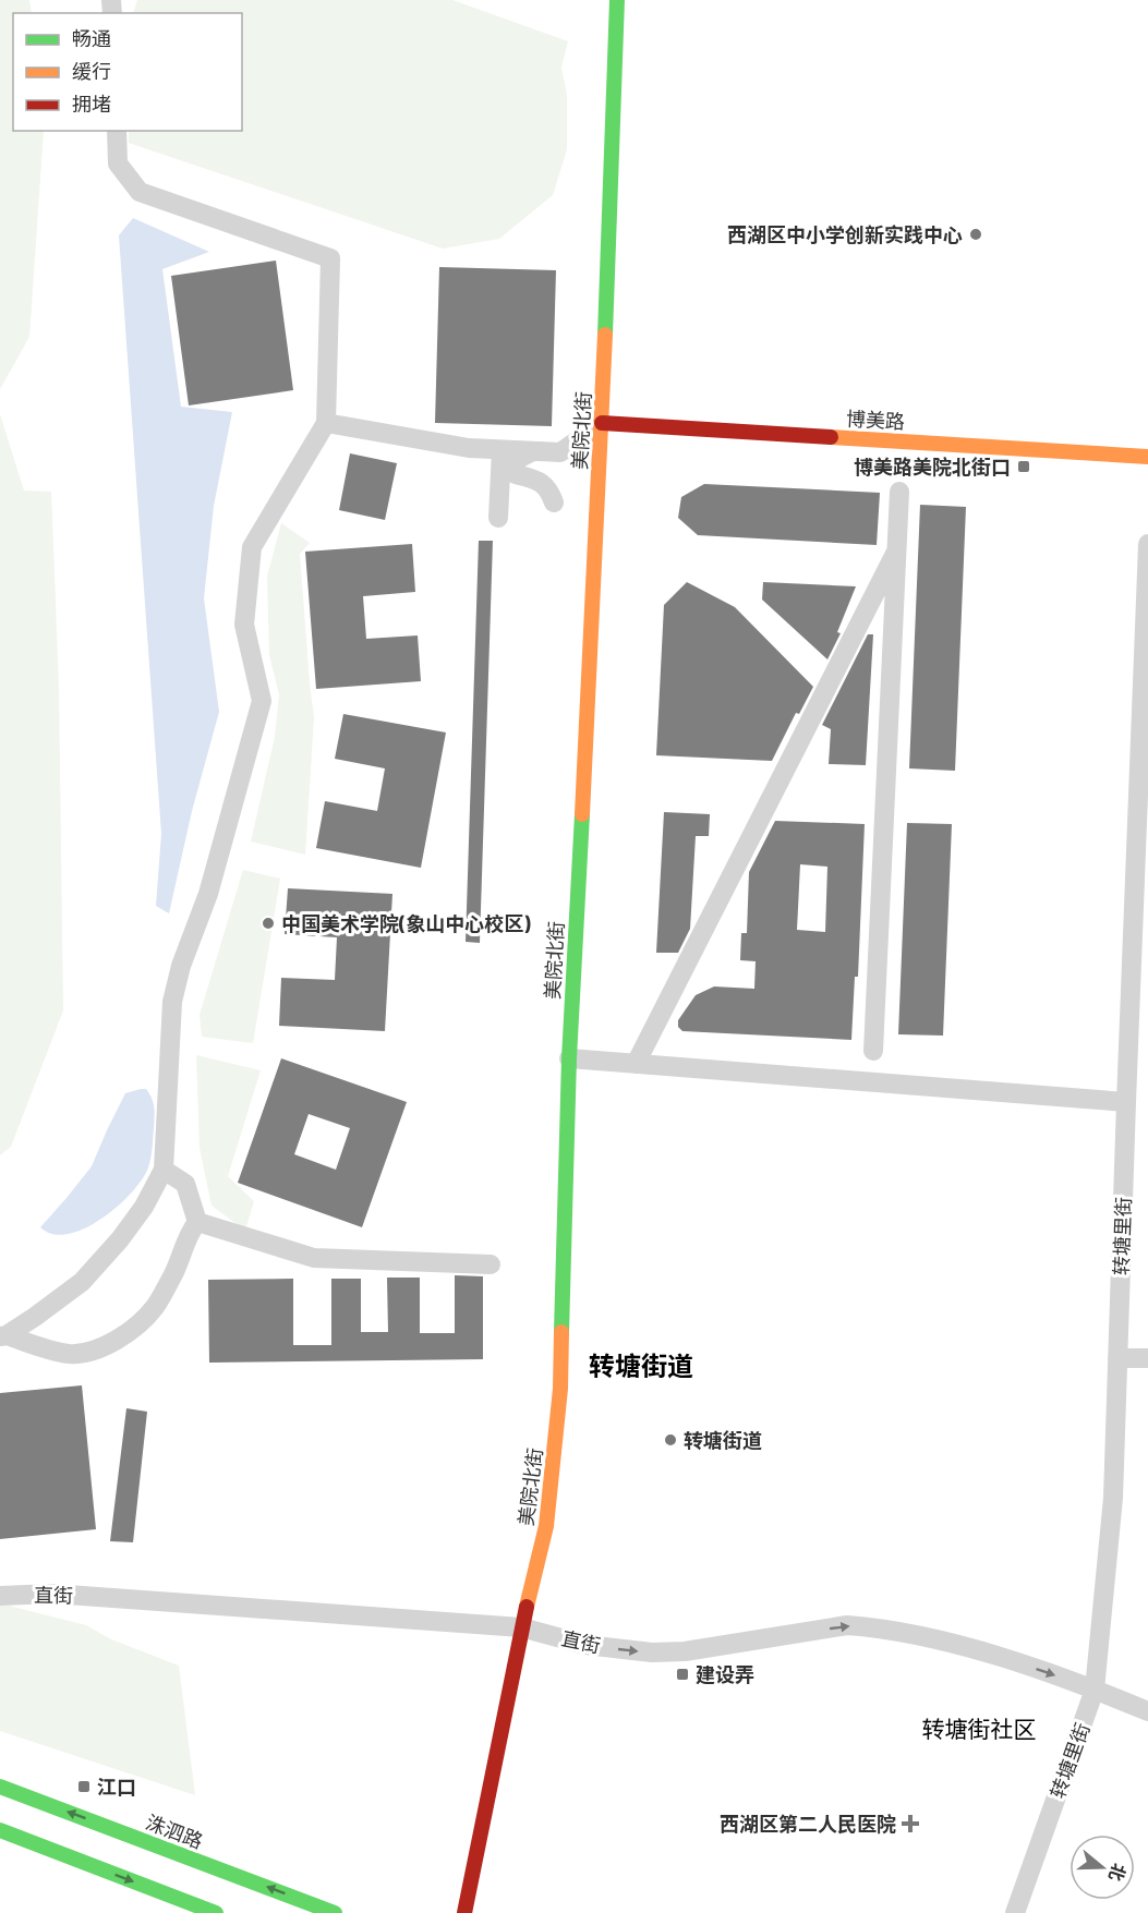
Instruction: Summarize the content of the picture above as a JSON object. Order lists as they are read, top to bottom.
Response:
{
  "streets": {
    "street": [
      "博美路",
      "美院北街",
      "转塘里街",
      "直街",
      "洙泗路"
    ]
  },
  "crossings": [
    ["博美路", "美院北街"],
    ["美院北街", "直街"],
    ["转塘里街", "直街"]
  ],
  "one_way": ["直街"],
  "districts": ["转塘街道", "转塘街社区"],
  "places": {
    "other": ["西湖区中小学创新实践中心", "中国美术学院(象山中心校区)", "转塘街道"],
    "transit": ["博美路美院北街口", "建设弄", "江口"],
    "health": ["西湖区第二人民医院"]
  },
  "legend": ["畅通", "缓行", "拥堵"],
  "north": "right"
}
